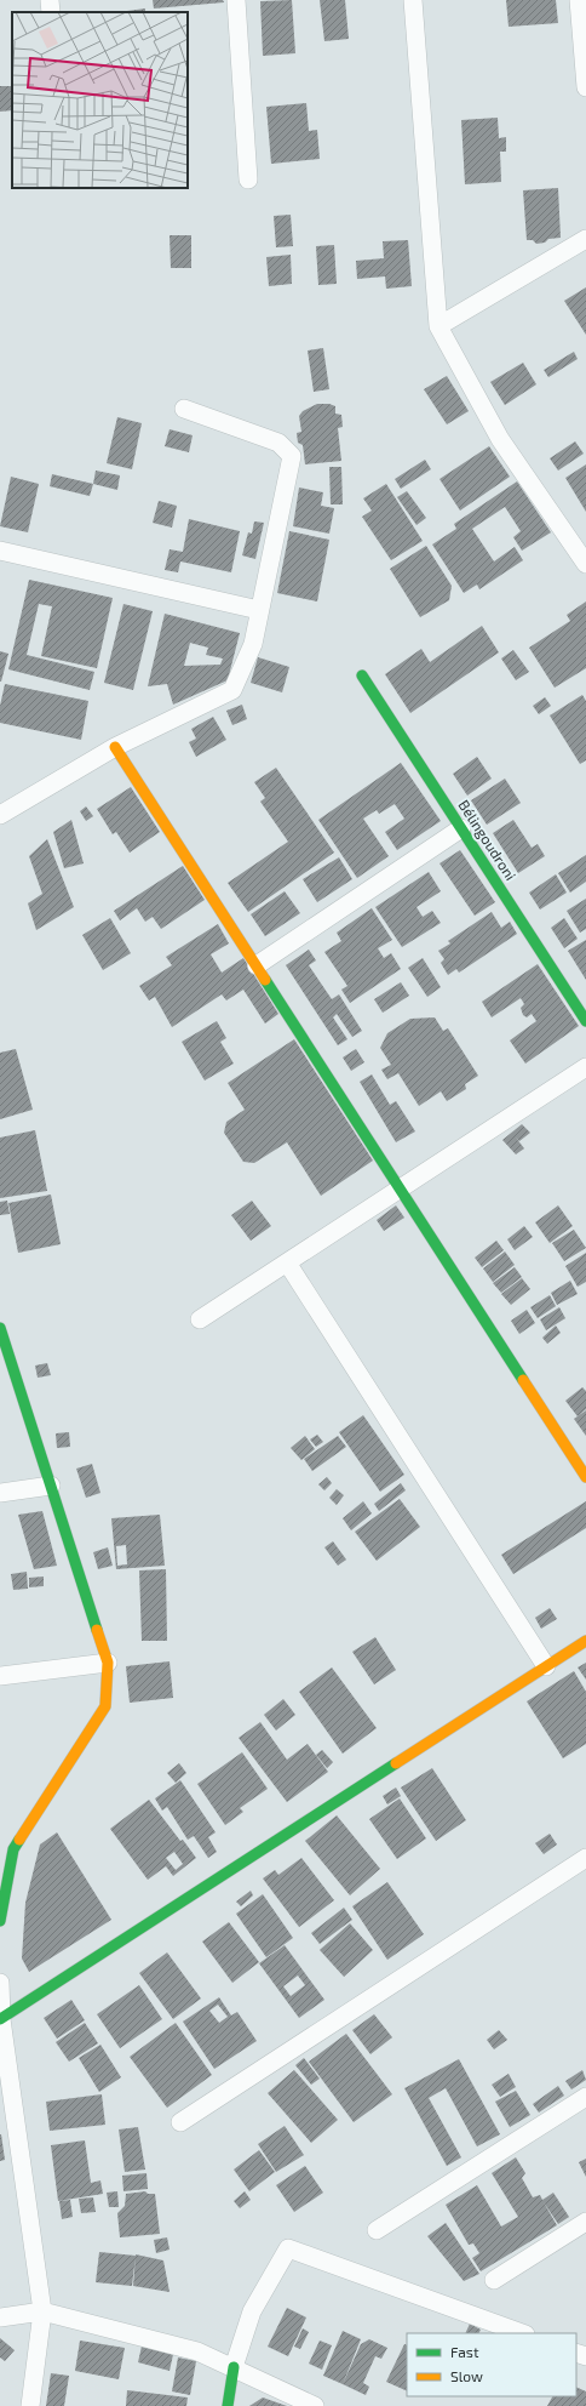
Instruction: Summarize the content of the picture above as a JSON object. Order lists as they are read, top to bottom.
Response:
{
  "streets": {
    "street": ["Bélingoudroni"]
  },
  "legend": ["Fast", "Slow"]
}
